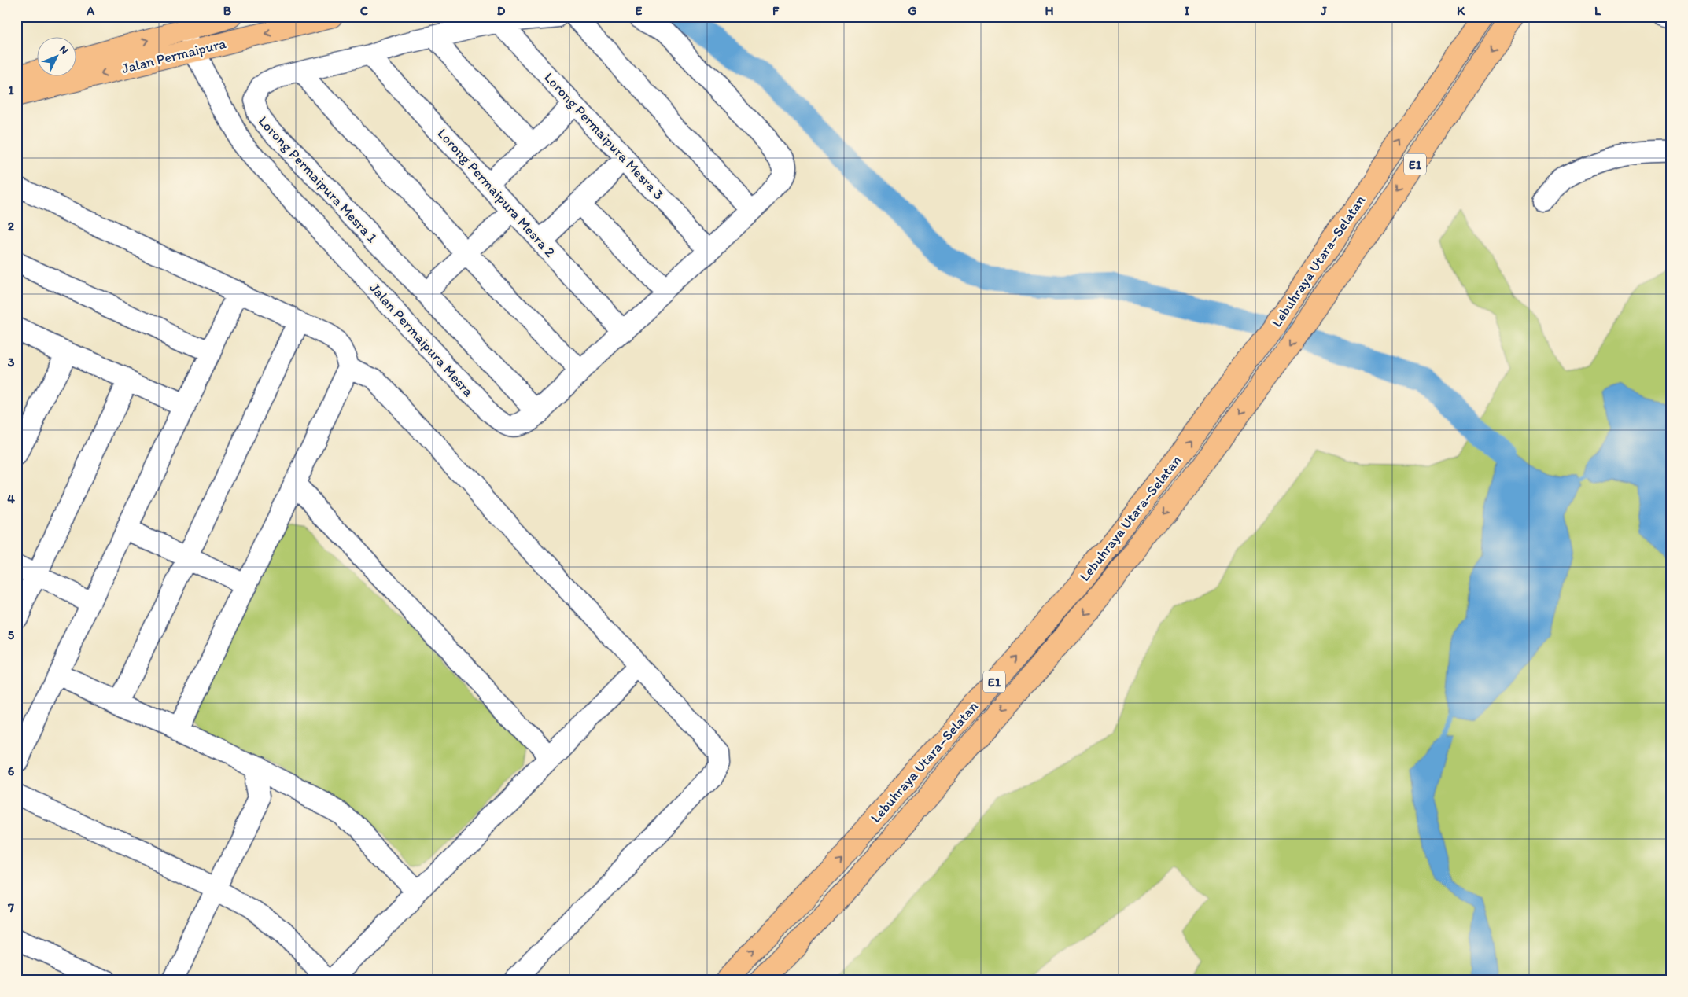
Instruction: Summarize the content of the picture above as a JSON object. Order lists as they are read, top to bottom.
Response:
{
  "streets": {
    "main road": ["Jalan Permaipura", "E1", "Lebuhraya Utara–Selatan"],
    "street": [
      "Lorong Permaipura Mesra 3",
      "Lorong Permaipura Mesra 1",
      "Lorong Permaipura Mesra 2",
      "Jalan Permaipura Mesra"
    ]
  },
  "crossings": [
    ["Jalan Permaipura", "Jalan Permaipura Mesra"],
    ["Lorong Permaipura Mesra 3", "Lorong Permaipura Mesra 1"],
    ["Lorong Permaipura Mesra 3", "Jalan Permaipura Mesra"],
    ["Lorong Permaipura Mesra 1", "Lorong Permaipura Mesra 2"],
    ["Lorong Permaipura Mesra 1", "Jalan Permaipura Mesra"],
    ["Lorong Permaipura Mesra 2", "Jalan Permaipura Mesra"]
  ],
  "north": "top right",
  "grid": {
    "columns": [
      "A",
      "B",
      "C",
      "D",
      "E",
      "F",
      "G",
      "H",
      "I",
      "J",
      "K",
      "L"
    ],
    "rows": [
      "1",
      "2",
      "3",
      "4",
      "5",
      "6",
      "7"
    ]
  }
}
